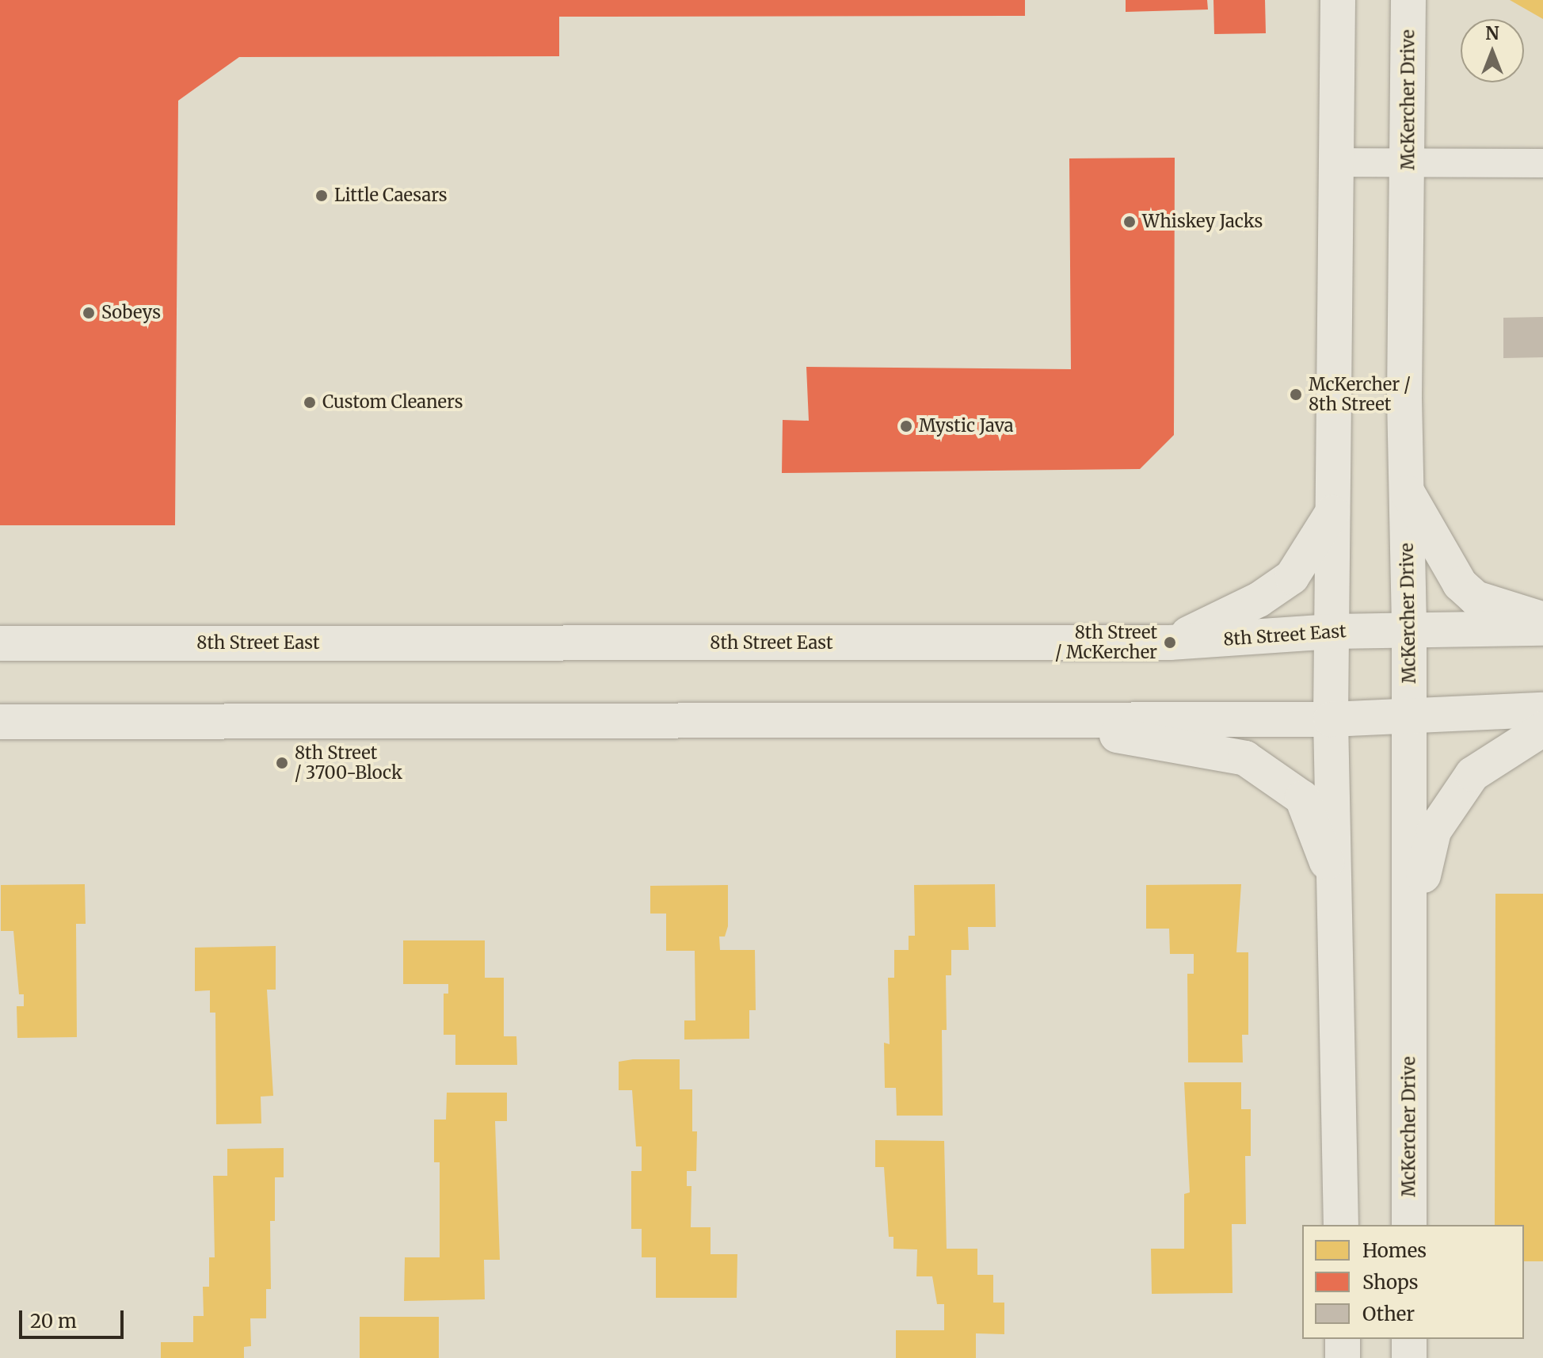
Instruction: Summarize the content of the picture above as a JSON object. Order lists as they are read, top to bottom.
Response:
{
  "streets": {
    "main road": ["McKercher Drive", "8th Street East"]
  },
  "crossings": [
    ["McKercher Drive", "8th Street East"]
  ],
  "places": [
    "Little Caesars",
    "Whiskey Jacks",
    "Sobeys",
    "McKercher / 8th Street",
    "Custom Cleaners",
    "Mystic Java",
    "8th Street / McKercher",
    "8th Street / 3700-Block"
  ],
  "legend": ["Homes", "Shops", "Other"],
  "scale_bar": "20 m",
  "north": "top"
}
